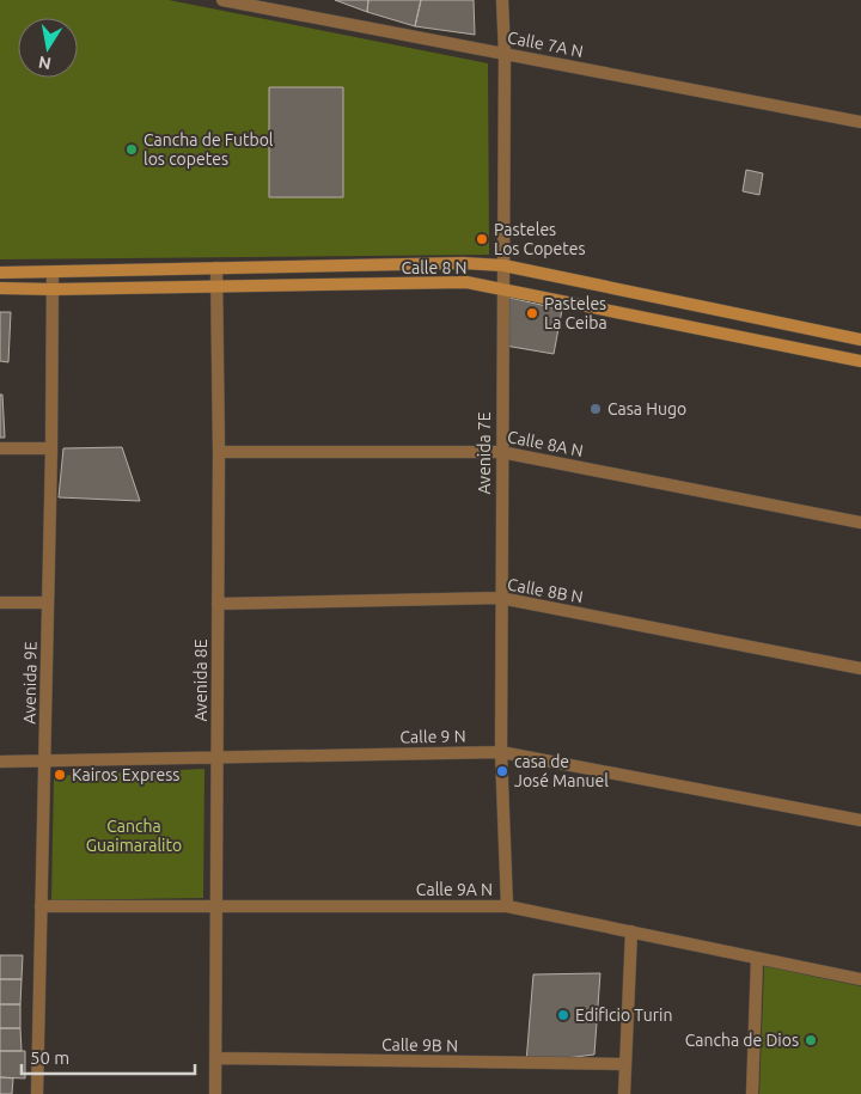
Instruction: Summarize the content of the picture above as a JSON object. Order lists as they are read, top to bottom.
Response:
{
  "streets": {
    "street": [
      "Calle 7A N",
      "Calle 8 N",
      "Calle 8A N",
      "Avenida 7E",
      "Calle 8B N",
      "Avenida 8E",
      "Avenida 9E",
      "Calle 9 N",
      "Calle 9A N",
      "Calle 9B N"
    ]
  },
  "crossings": [
    ["Calle 7A N", "Avenida 7E"],
    ["Calle 8 N", "Avenida 7E"],
    ["Calle 8 N", "Avenida 8E"],
    ["Calle 8 N", "Avenida 9E"],
    ["Calle 8A N", "Avenida 7E"],
    ["Calle 8A N", "Avenida 8E"],
    ["Avenida 7E", "Calle 8B N"],
    ["Avenida 7E", "Calle 9 N"],
    ["Avenida 7E", "Calle 9A N"],
    ["Calle 8B N", "Avenida 8E"],
    ["Avenida 8E", "Calle 9 N"],
    ["Avenida 8E", "Calle 9A N"],
    ["Avenida 8E", "Calle 9B N"],
    ["Avenida 9E", "Calle 9 N"],
    ["Avenida 9E", "Calle 9A N"]
  ],
  "parks": ["Cancha Guaimaralito"],
  "places": [
    "Cancha de Futbol los copetes",
    "Pasteles Los Copetes",
    "Pasteles La Ceiba",
    "Casa Hugo",
    "casa de José Manuel",
    "Kairos Express",
    "Edificio Turin",
    "Cancha de Dios"
  ],
  "scale_bar": "50 m",
  "north": "bottom"
}
